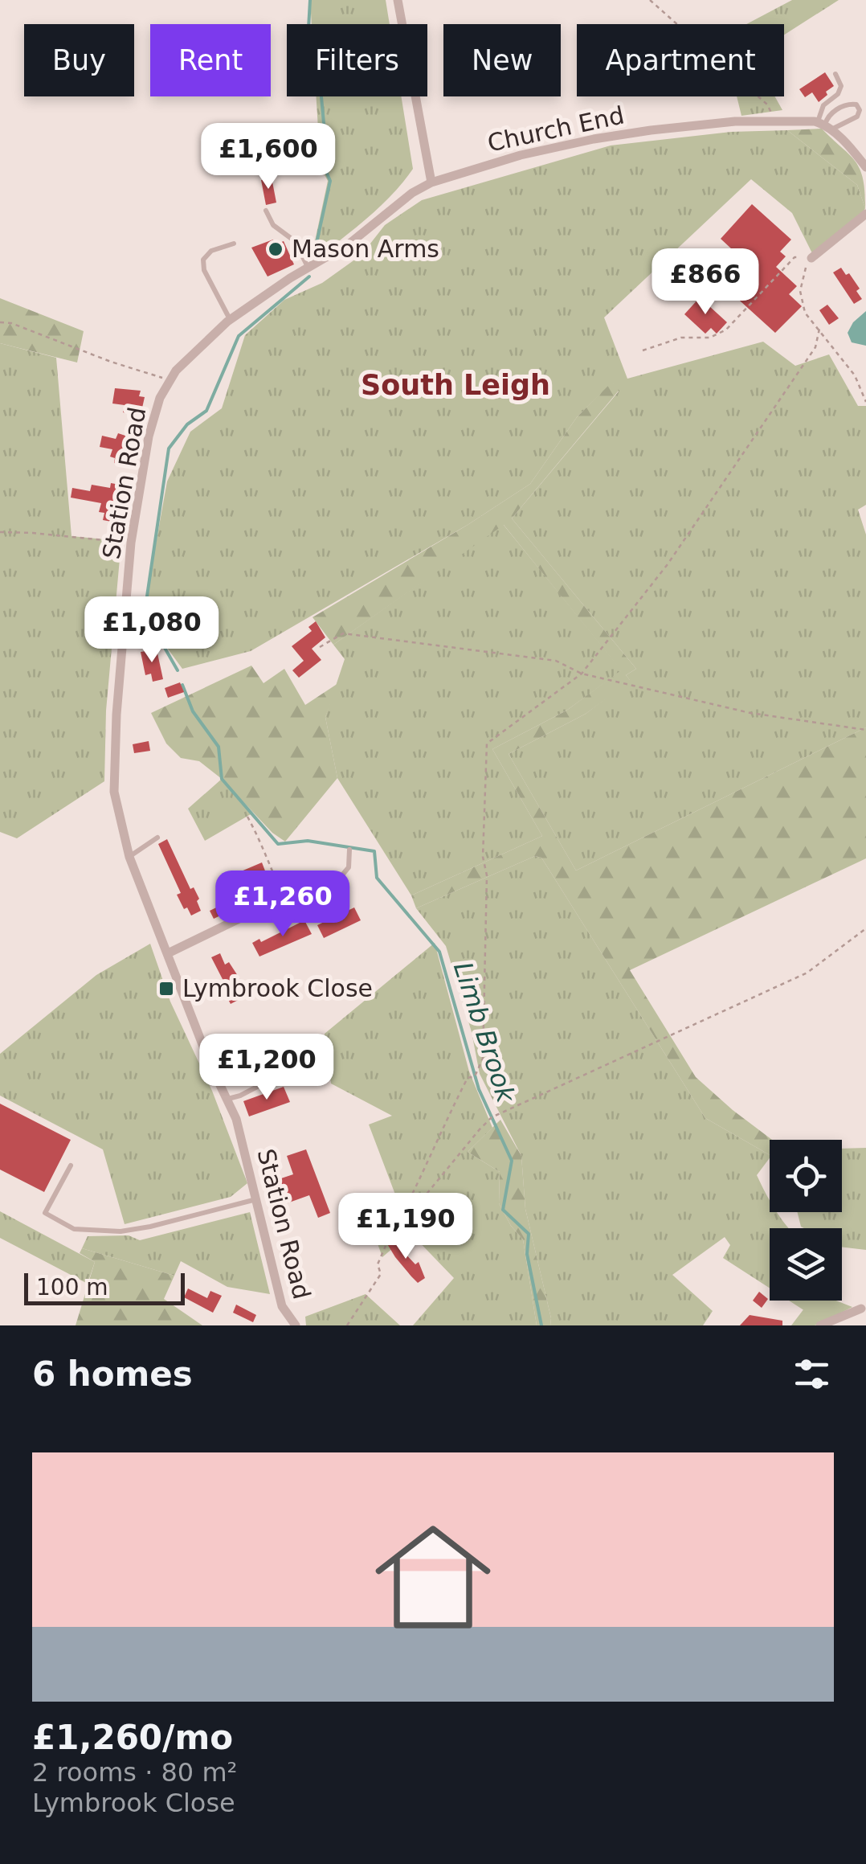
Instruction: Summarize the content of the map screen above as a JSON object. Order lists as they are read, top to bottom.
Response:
{
  "streets": {
    "street": ["Church End", "Station Road"]
  },
  "crossings": [
    ["Church End", "Station Road"]
  ],
  "districts": ["South Leigh"],
  "water": ["Limb Brook"],
  "places": {
    "other": ["Mason Arms"],
    "transit": ["Lymbrook Close"]
  },
  "scale_bar": "100 m",
  "page": {
    "chip": [
      "Buy",
      "Rent",
      "Filters",
      "New",
      "Apartment"
    ],
    "price": [
      "£1,600",
      "£866",
      "£1,080",
      "£1,260",
      "£1,200",
      "£1,190"
    ],
    "scale": "100 m",
    "heading": "6 homes",
    "list": [
      {
        "name": "£1,260/mo",
        "note": "2 rooms · 80 m² · Lymbrook Close"
      }
    ]
  }
}
